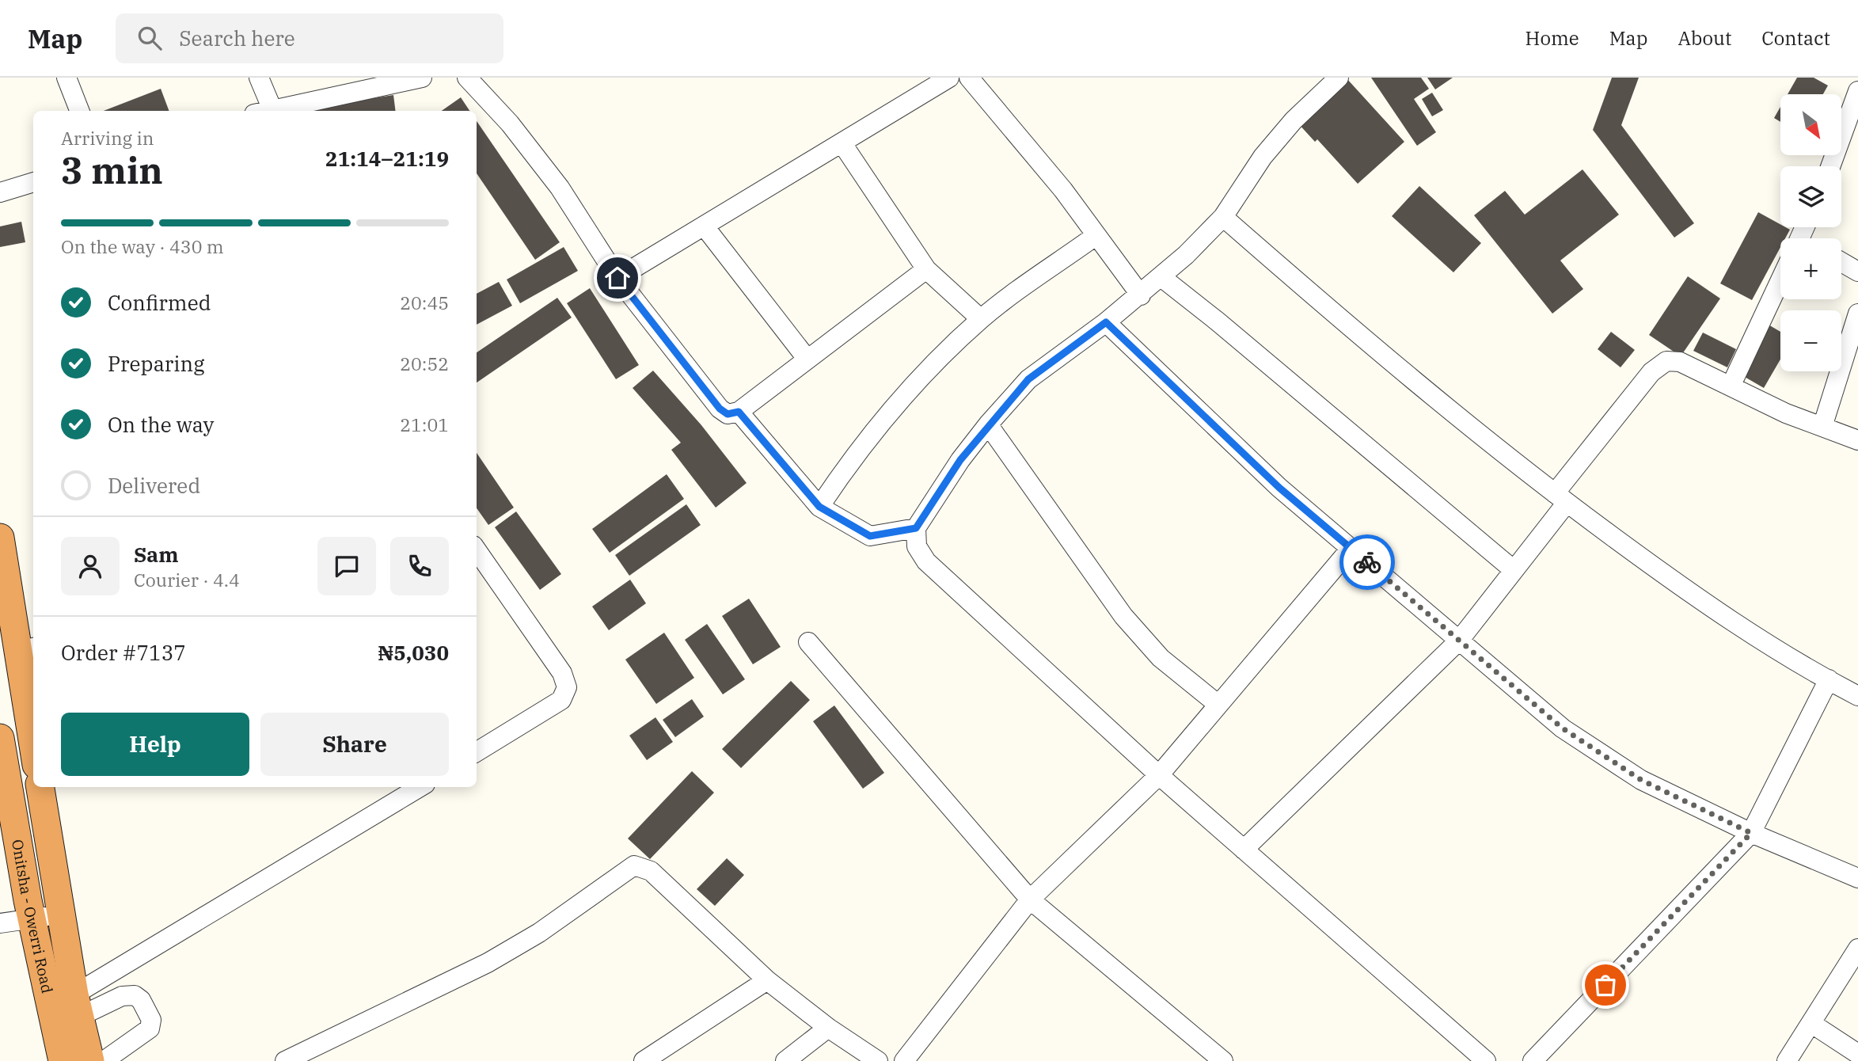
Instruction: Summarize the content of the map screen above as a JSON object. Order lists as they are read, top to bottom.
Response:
{
  "streets": {
    "highway": ["Onitsha - Owerri Road"]
  },
  "north": "bottom right",
  "page": {
    "header": "Map",
    "search": "Search here",
    "nav": [
      "Home",
      "Map",
      "About",
      "Contact"
    ],
    "map_buttons": ["+", "−"],
    "heading": ["3 min", "Arriving in", "21:14–21:19"],
    "panel": [
      "Sam",
      "Courier · 4.4",
      "Order #7137",
      "₦5,030"
    ],
    "bar": "On the way · 430 m",
    "list": [
      ["Confirmed", "20:45"],
      ["Preparing", "20:52"],
      ["On the way", "21:01"],
      "Delivered"
    ],
    "buttons": ["Help", "Share"]
  }
}
